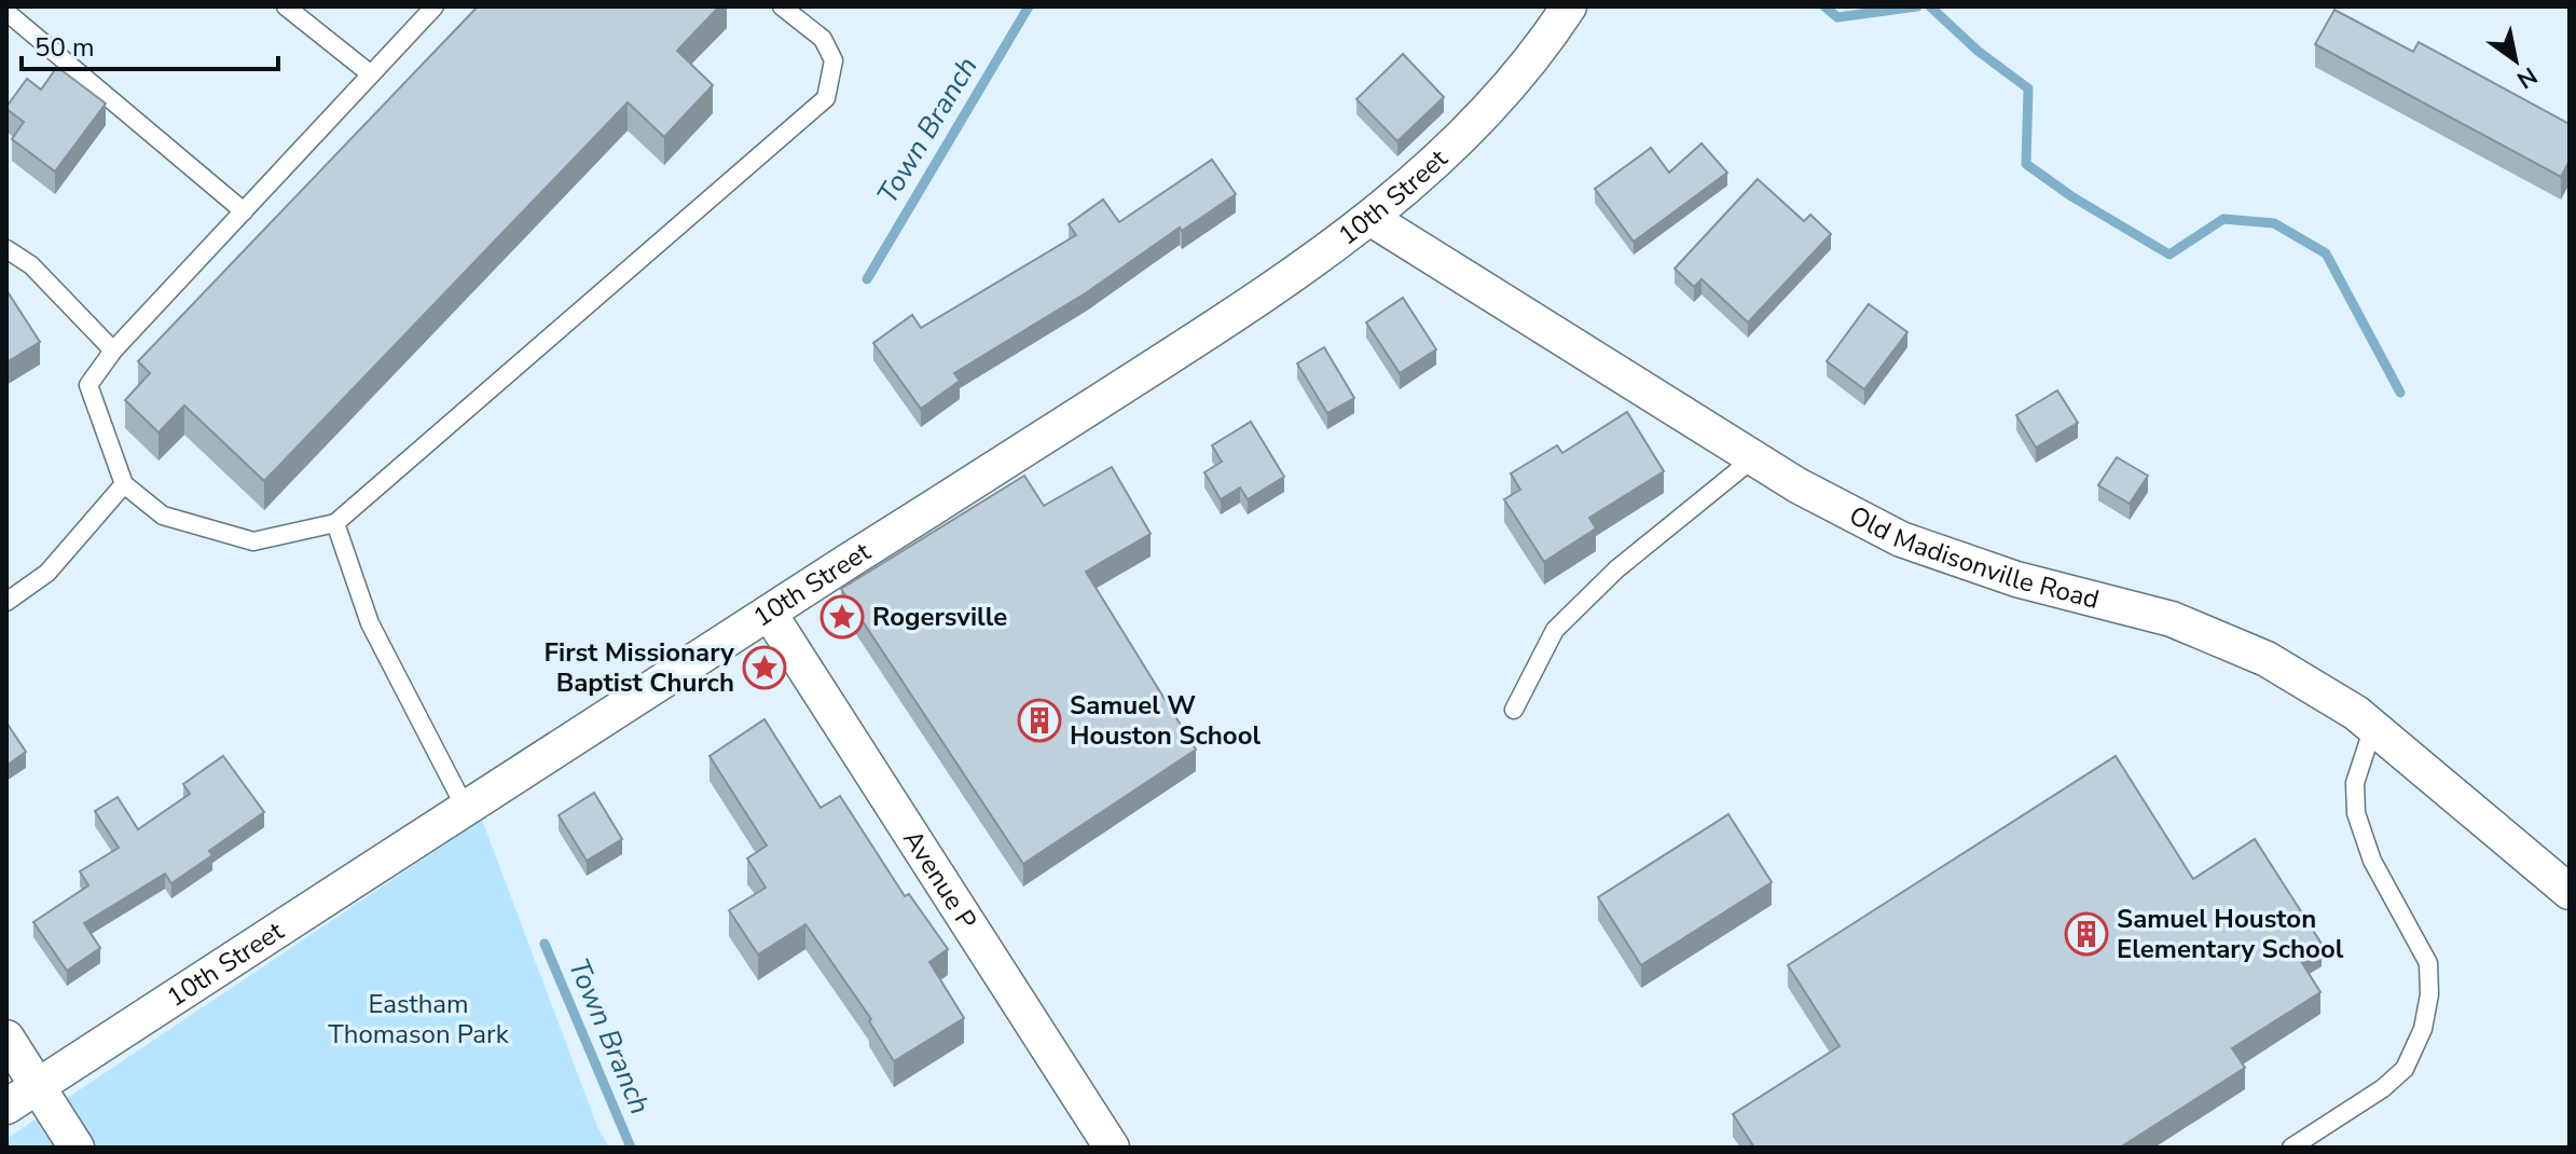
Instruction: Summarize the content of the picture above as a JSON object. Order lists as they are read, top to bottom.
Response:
{
  "streets": {
    "street": ["10th Street", "Old Madisonville Road", "Avenue P"]
  },
  "crossings": [
    ["10th Street", "Old Madisonville Road"],
    ["10th Street", "Avenue P"]
  ],
  "water": ["Town Branch"],
  "parks": ["Eastham Thomason Park"],
  "places": {
    "place": ["Rogersville", "First Missionary Baptist Church"],
    "building": ["Samuel W Houston School", "Samuel Houston Elementary School"]
  },
  "scale_bar": "50 m",
  "north": "bottom right"
}
